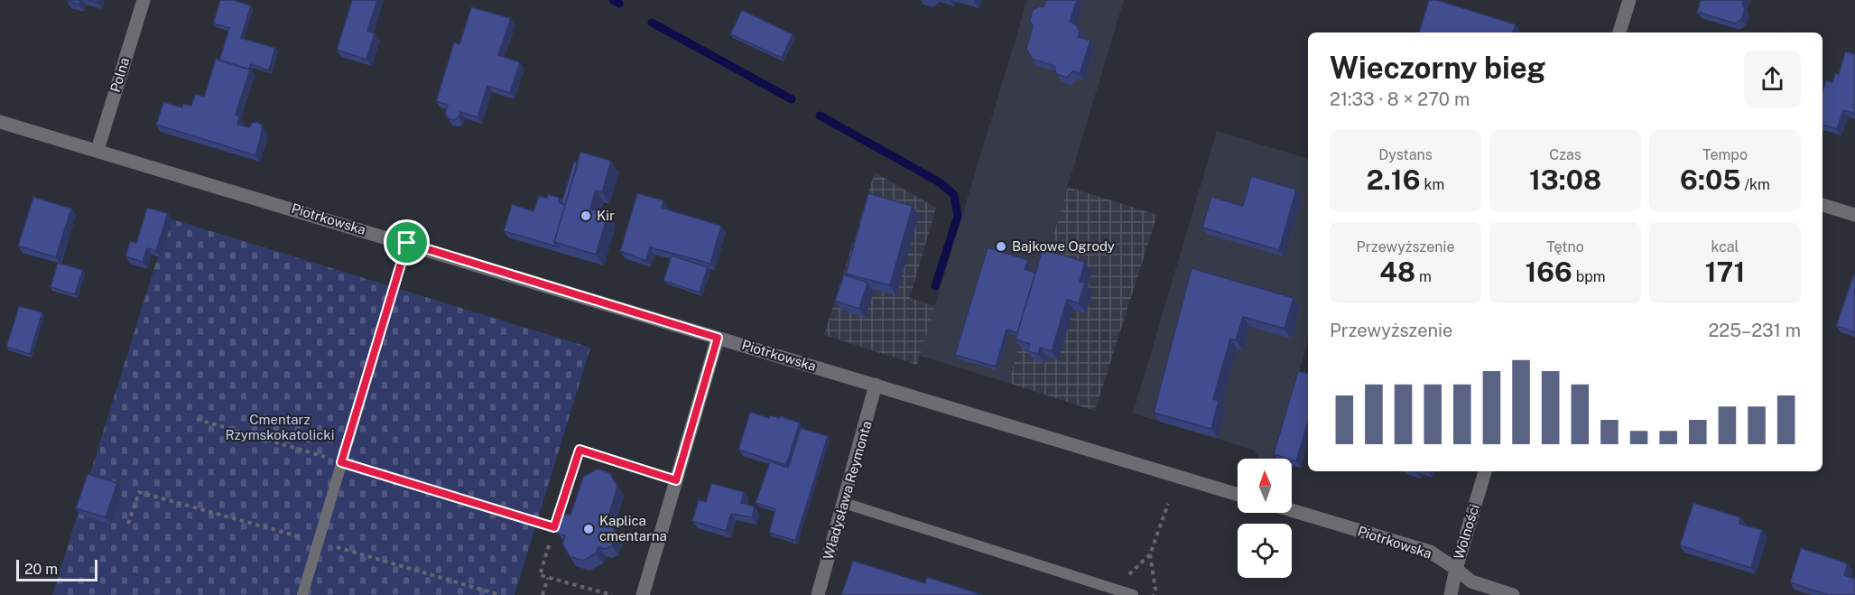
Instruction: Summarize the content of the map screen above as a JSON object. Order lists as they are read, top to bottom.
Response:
{
  "streets": {
    "street": [
      "Polna",
      "Piotrkowska",
      "Władysława Reymonta",
      "Wolności"
    ]
  },
  "crossings": [
    ["Polna", "Piotrkowska"],
    ["Piotrkowska", "Władysława Reymonta"],
    ["Piotrkowska", "Wolności"]
  ],
  "parks": ["Cmentarz Rzymskokatolicki"],
  "places": ["Kir", "Bajkowe Ogrody", "Kaplica cmentarna"],
  "scale_bar": "20 m",
  "north": "top",
  "page": {
    "heading": ["Wieczorny bieg", "21:33 · 8 × 270 m"],
    "stats": [
      ["Dystans", "2.16 km"],
      ["Czas", "13:08"],
      ["Tempo", "6:05 /km"],
      ["Przewyższenie", "48 m"],
      ["Tętno", "166 bpm"],
      ["kcal", "171"]
    ],
    "chart": ["Przewyższenie", "225–231 m"],
    "scale": "20 m"
  }
}
